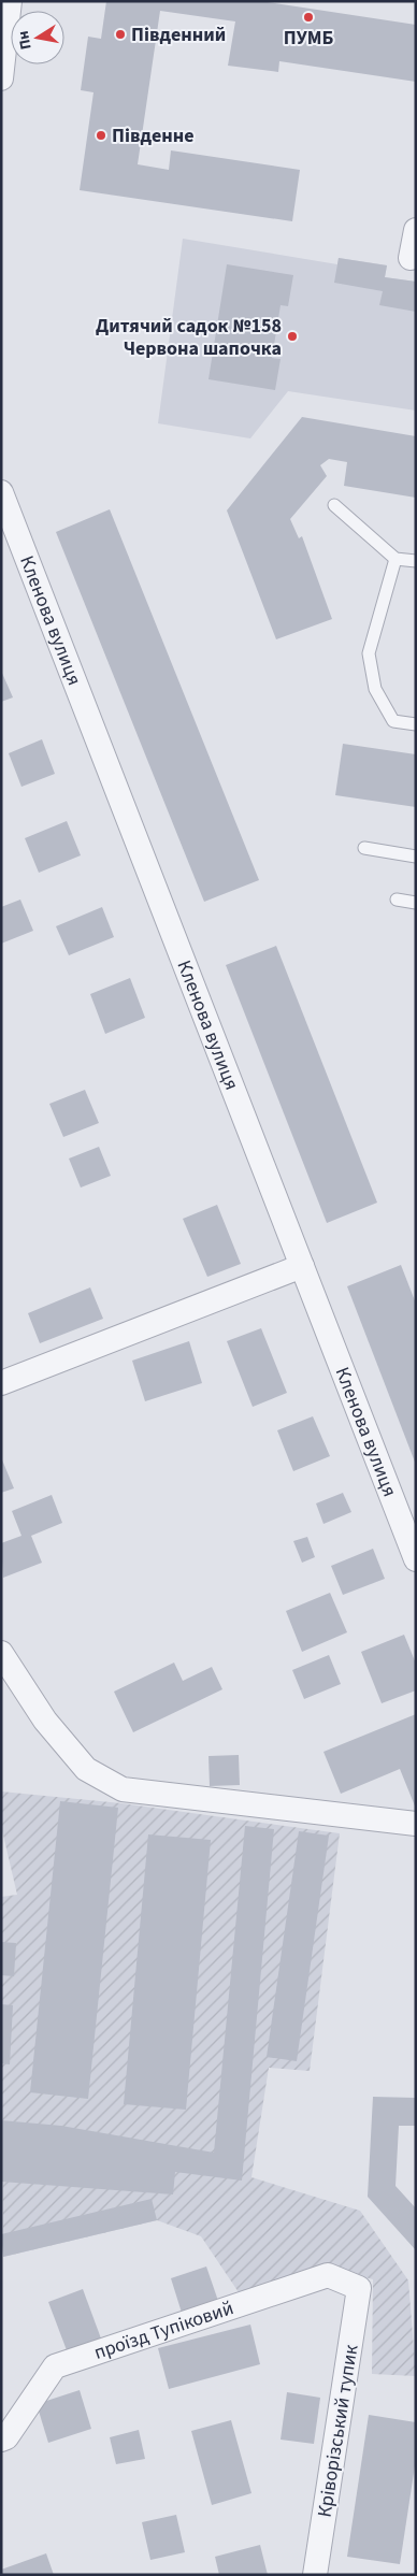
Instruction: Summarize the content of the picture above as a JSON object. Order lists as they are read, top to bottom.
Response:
{
  "streets": {
    "street": ["Кленова вулиця", "проїзд Тупіковий", "Кріворізський тупик"]
  },
  "crossings": [
    ["проїзд Тупіковий", "Кріворізський тупик"]
  ],
  "places": [
    "ПУМБ",
    "Південний",
    "Південне",
    "Дитячий садок №158 Червона шапочка"
  ],
  "north": "left"
}
